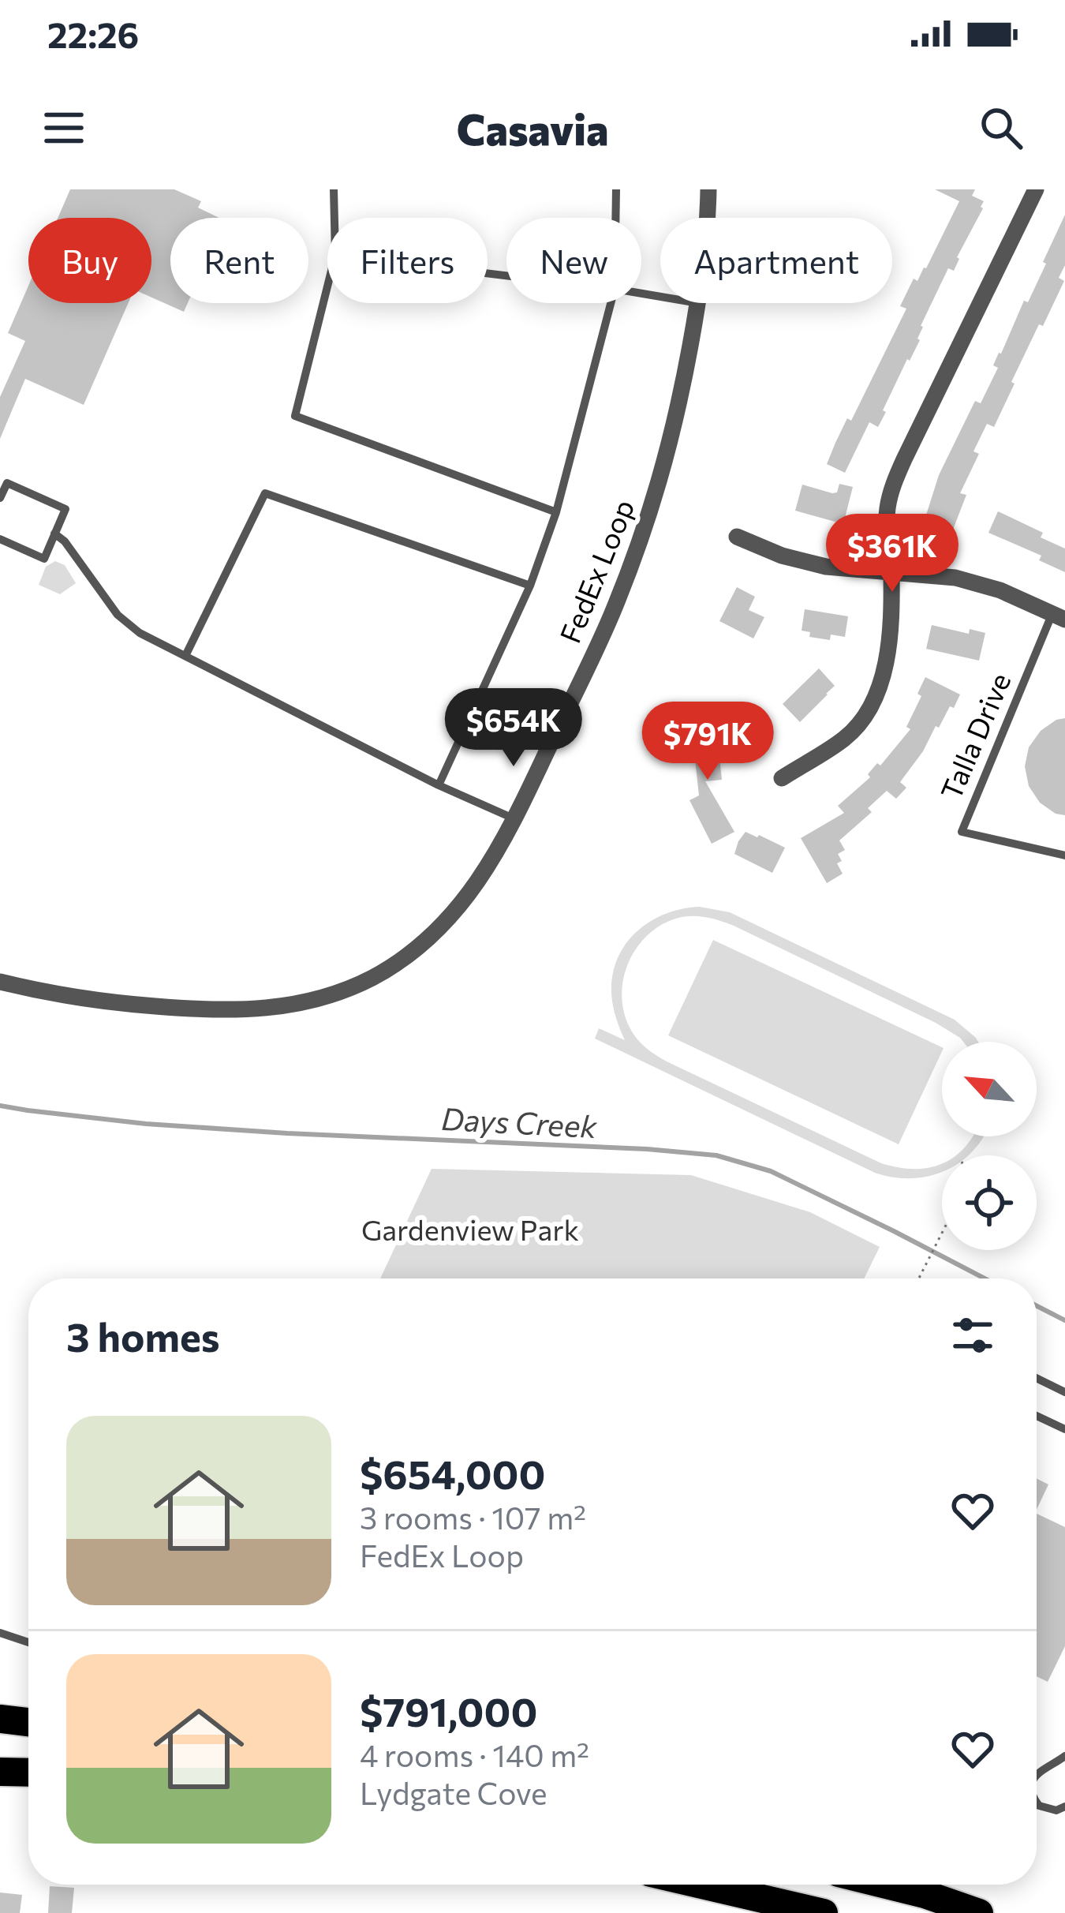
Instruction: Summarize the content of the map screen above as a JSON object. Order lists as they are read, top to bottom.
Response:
{
  "streets": {
    "street": ["FedEx Loop"],
    "lane": ["Talla Drive"]
  },
  "water": ["Days Creek"],
  "parks": ["Gardenview Park"],
  "north": "top left",
  "page": {
    "status": "22:26",
    "header": "Casavia",
    "chip": [
      "Buy",
      "Rent",
      "Filters",
      "New",
      "Apartment"
    ],
    "price": ["$361K", "$654K", "$791K"],
    "heading": "3 homes",
    "list": [
      {
        "name": "$654,000",
        "note": "3 rooms · 107 m² · FedEx Loop"
      },
      {
        "name": "$791,000",
        "note": "4 rooms · 140 m² · Lydgate Cove"
      }
    ]
  }
}
